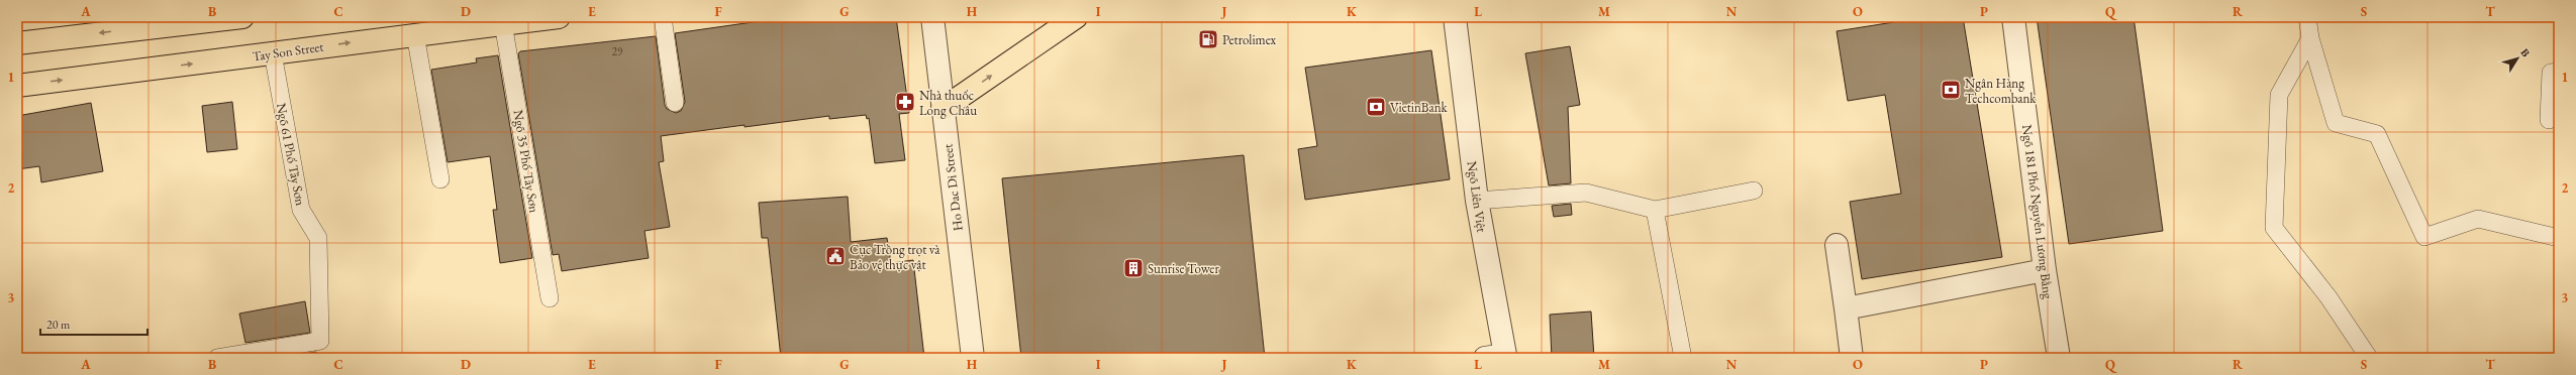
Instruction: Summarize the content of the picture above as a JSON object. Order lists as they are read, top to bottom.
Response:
{
  "streets": {
    "main road": ["Tay Son Street"],
    "street": ["Ho Dac Di Street", "Ngõ Liên Việt", "Ngõ 181 Phố Nguyễn Lương Bằng"],
    "lane": ["Ngõ 61 Phố Tây Sơn", "Ngõ 35 Phố Tây Sơn"]
  },
  "crossings": [
    ["Tay Son Street", "Ngõ 61 Phố Tây Sơn"],
    ["Tay Son Street", "Ngõ 35 Phố Tây Sơn"]
  ],
  "places": {
    "fuel station": ["Petrolimex"],
    "bank": ["Ngân Hàng Techcombank", "VietinBank"],
    "pharmacy": ["Nhà thuốc Long Châu"],
    "public building": ["Cục Trồng trọt và Bảo vệ thực vật"],
    "building": ["Sunrise Tower"]
  },
  "house_numbers": ["29"],
  "scale_bar": "20 m",
  "north": "top right",
  "grid": {
    "columns": [
      "A",
      "B",
      "C",
      "D",
      "E",
      "F",
      "G",
      "H",
      "I",
      "J",
      "K",
      "L",
      "M",
      "N",
      "O",
      "P",
      "Q",
      "R",
      "S",
      "T"
    ],
    "rows": ["1", "2", "3"]
  }
}
